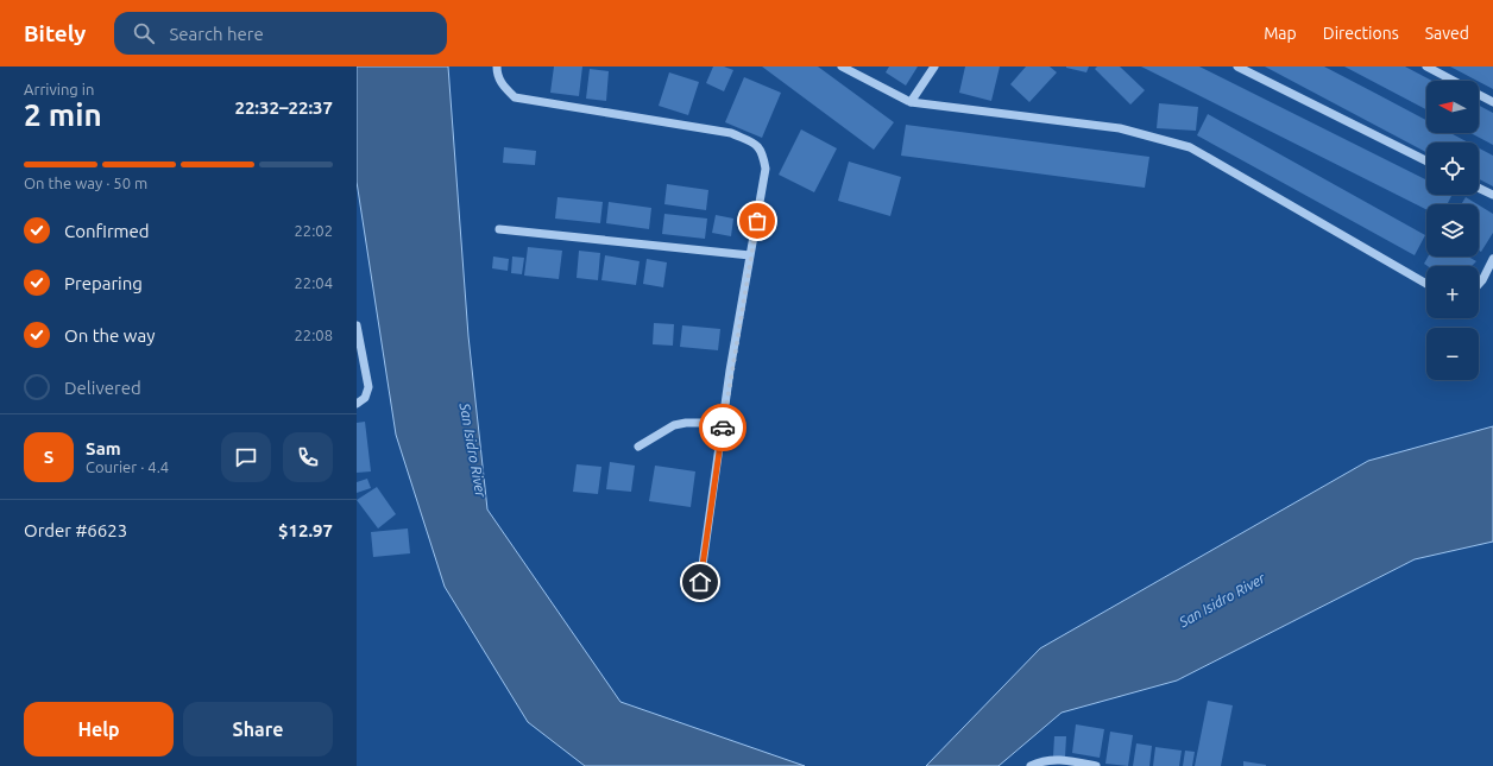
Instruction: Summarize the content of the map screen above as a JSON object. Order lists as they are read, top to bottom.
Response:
{
  "water": ["San Isidro River"],
  "north": "left",
  "page": {
    "header": "Bitely",
    "search": "Search here",
    "nav": ["Map", "Directions", "Saved"],
    "heading": ["2 min", "Arriving in", "22:32–22:37"],
    "panel": [
      "Sam",
      "Courier · 4.4",
      "Order #6623",
      "$12.97"
    ],
    "map_buttons": ["+", "−"],
    "bar": "On the way · 50 m",
    "list": [
      ["Confirmed", "22:02"],
      ["Preparing", "22:04"],
      ["On the way", "22:08"],
      "Delivered"
    ],
    "round": "S",
    "buttons": ["Help", "Share"]
  }
}
